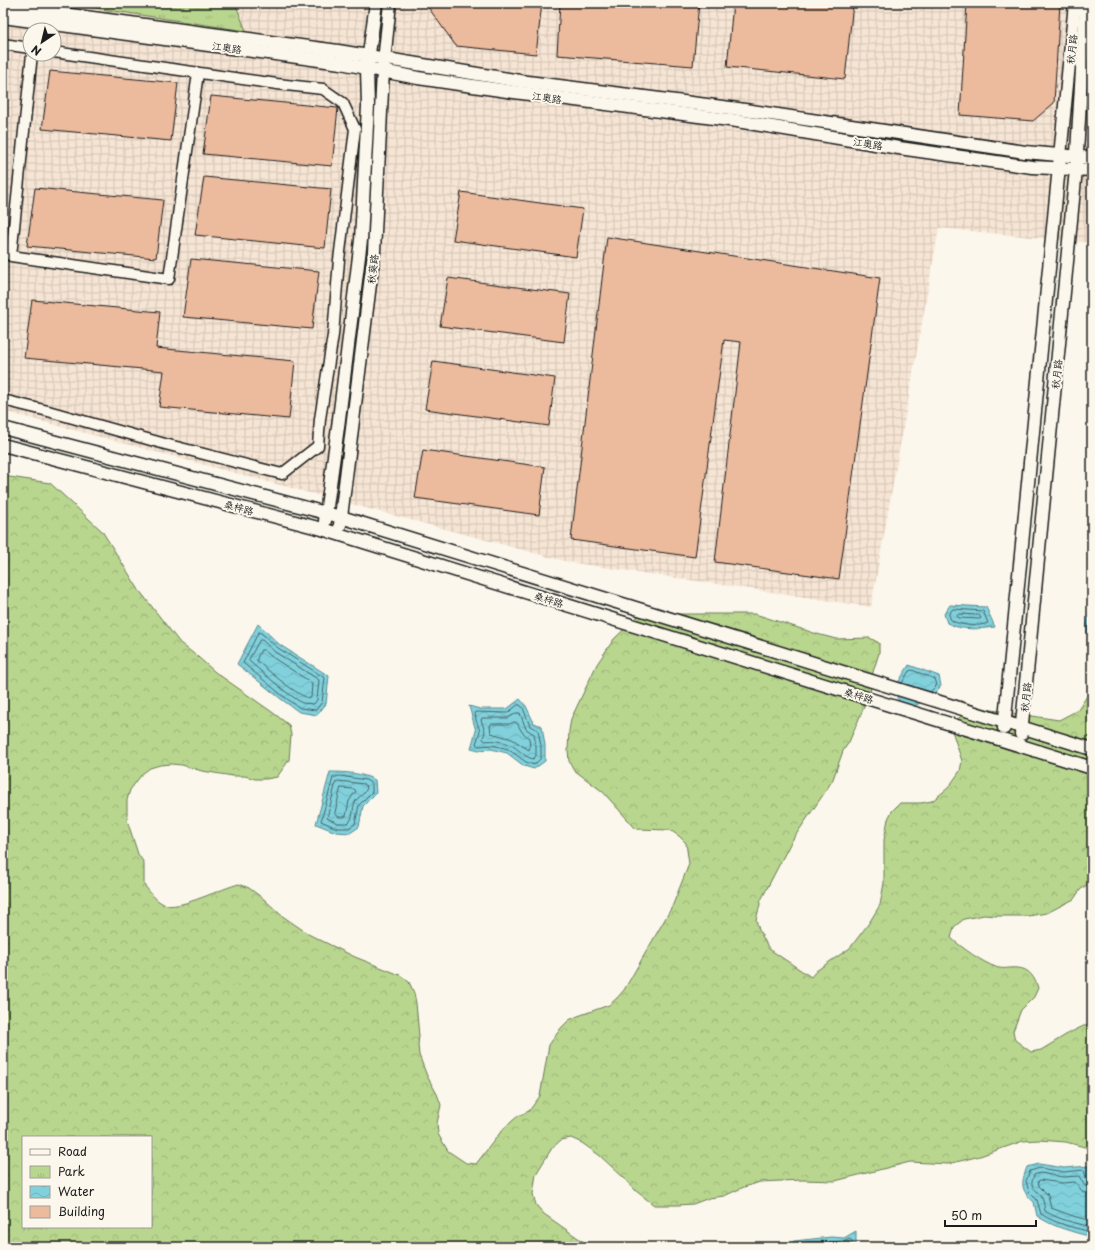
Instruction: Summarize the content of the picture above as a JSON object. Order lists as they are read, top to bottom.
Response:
{
  "streets": {
    "street": [
      "江奥路",
      "秋月路",
      "秋葵路",
      "桑梓路"
    ]
  },
  "crossings": [
    ["江奥路", "秋月路"],
    ["江奥路", "秋葵路"],
    ["秋月路", "桑梓路"],
    ["秋葵路", "桑梓路"]
  ],
  "legend": [
    "Road",
    "Park",
    "Water",
    "Building"
  ],
  "scale_bar": "50 m",
  "north": "bottom left"
}
